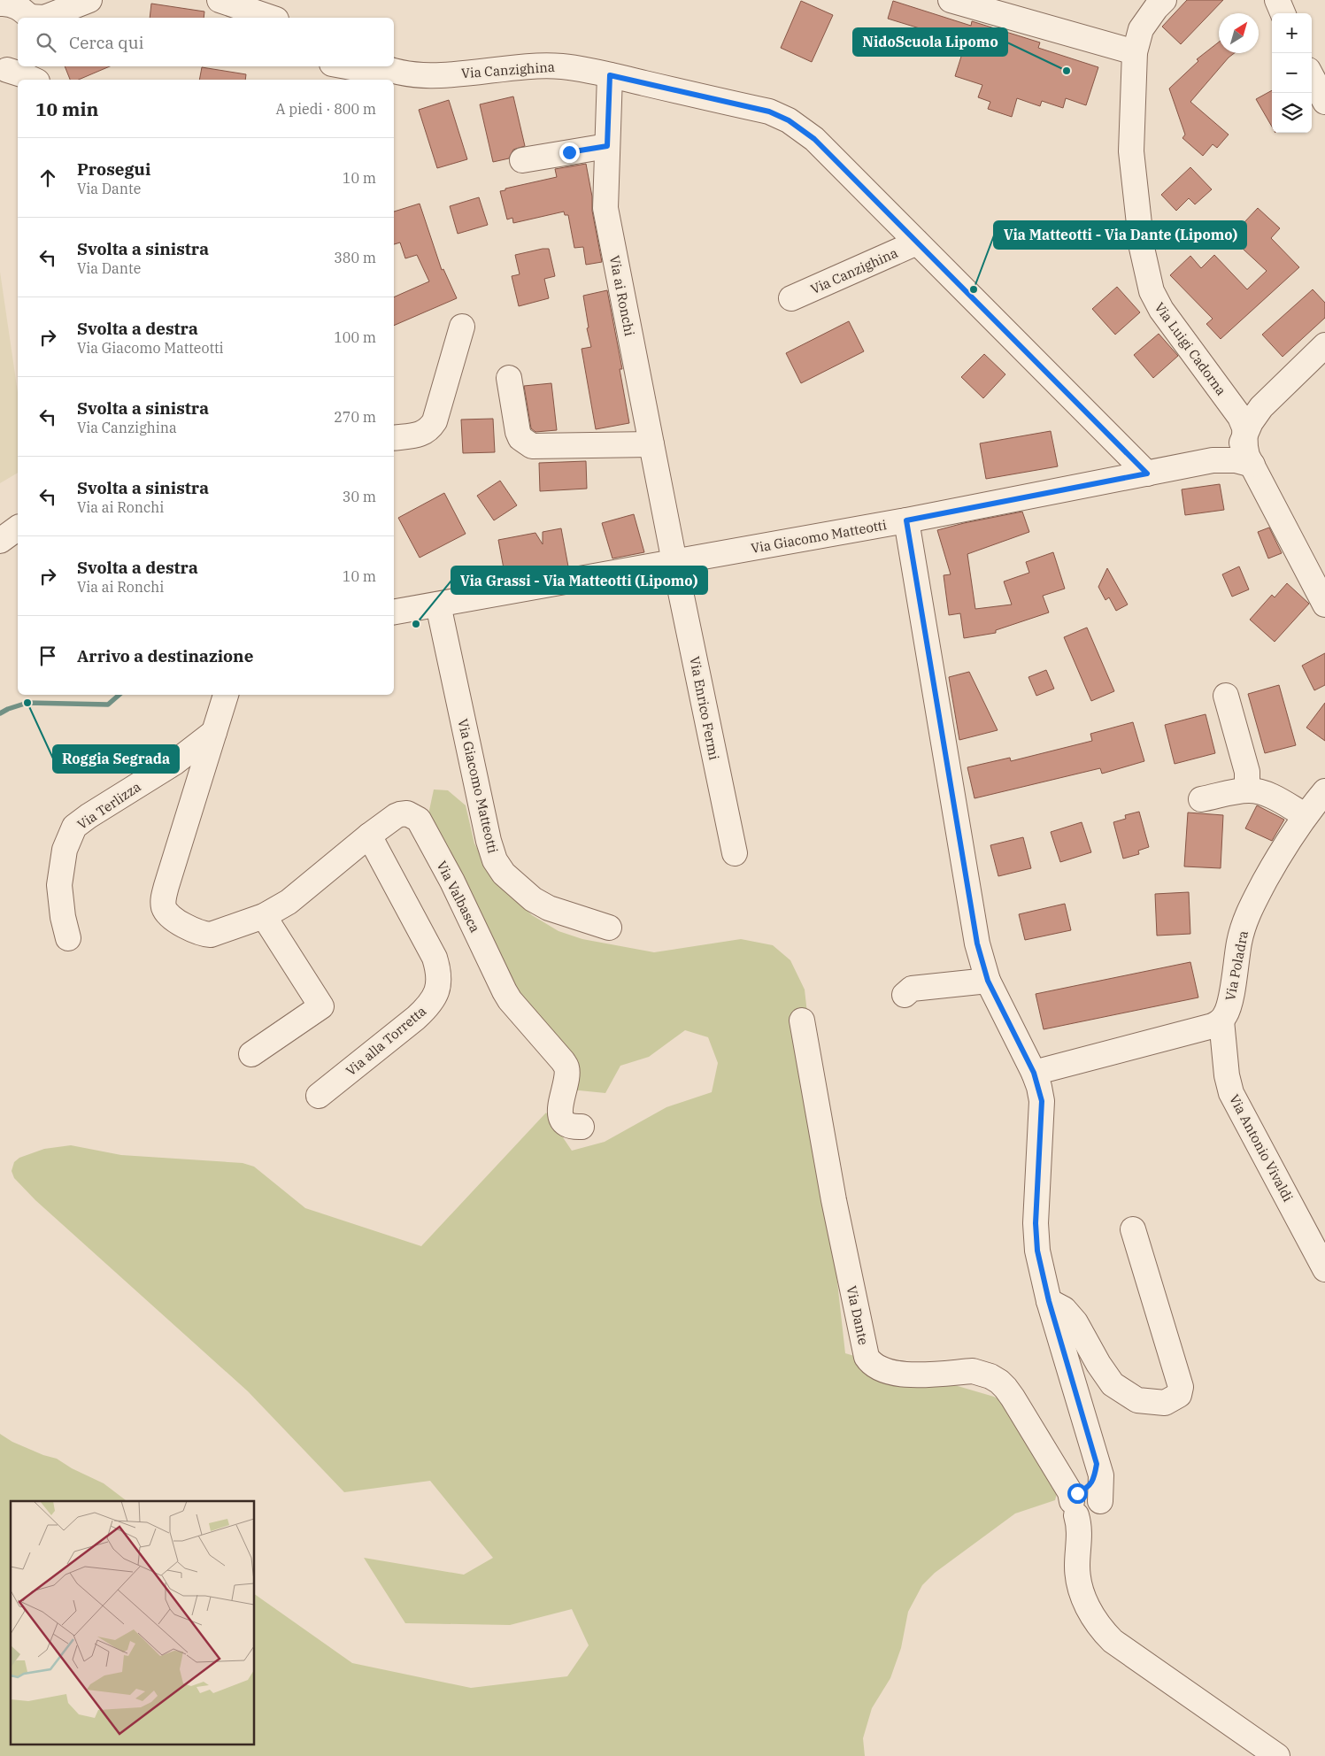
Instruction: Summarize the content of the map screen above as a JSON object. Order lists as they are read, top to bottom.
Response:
{
  "streets": {
    "street": [
      "Via Canzighina",
      "Via ai Ronchi",
      "Via Luigi Cadorna",
      "Via Giacomo Matteotti",
      "Via Enrico Fermi",
      "Via Terlizza",
      "Via Valbasca",
      "Via Poladra",
      "Via alla Torretta",
      "Via Antonio Vivaldi",
      "Via Dante"
    ]
  },
  "crossings": [
    ["Via Canzighina", "Via ai Ronchi"],
    ["Via Canzighina", "Via Giacomo Matteotti"],
    ["Via ai Ronchi", "Via Giacomo Matteotti"],
    ["Via ai Ronchi", "Via Enrico Fermi"],
    ["Via Luigi Cadorna", "Via Giacomo Matteotti"],
    ["Via Giacomo Matteotti", "Via Enrico Fermi"],
    ["Via Terlizza", "Via Valbasca"],
    ["Via Valbasca", "Via alla Torretta"],
    ["Via Poladra", "Via Antonio Vivaldi"]
  ],
  "places": [
    "NidoScuola Lipomo",
    "Via Matteotti - Via Dante (Lipomo)",
    "Via Grassi - Via Matteotti (Lipomo)",
    "Roggia Segrada"
  ],
  "north": "top right",
  "page": {
    "map_buttons": ["+", "−"],
    "search": "Cerca qui",
    "heading": ["10 min", "A piedi · 800 m"],
    "list": [
      ["Prosegui", "Via Dante", "10 m"],
      ["Svolta a sinistra", "Via Dante", "380 m"],
      ["Svolta a destra", "Via Giacomo Matteotti", "100 m"],
      ["Svolta a sinistra", "Via Canzighina", "270 m"],
      ["Svolta a sinistra", "Via ai Ronchi", "30 m"],
      ["Svolta a destra", "Via ai Ronchi", "10 m"],
      "Arrivo a destinazione"
    ]
  }
}
